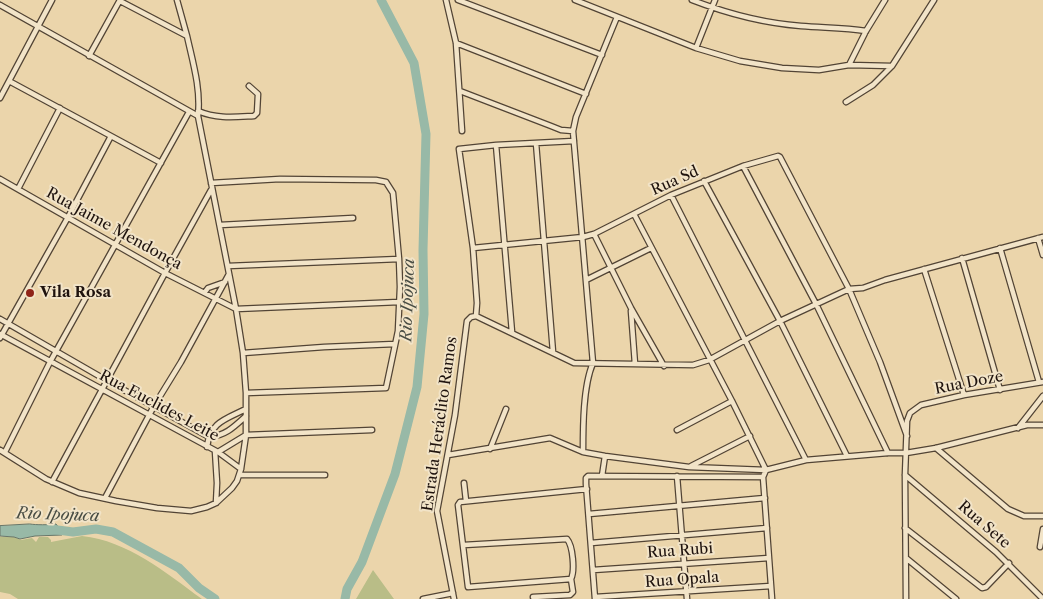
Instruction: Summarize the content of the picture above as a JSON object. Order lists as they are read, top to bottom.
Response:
{
  "streets": {
    "street": [
      "Rua Sd",
      "Rua Jaime Mendonça",
      "Rua Doze",
      "Rua Euclides Leite",
      "Estrada Heráclito Ramos",
      "Rua Sete",
      "Rua Rubi",
      "Rua Opala"
    ]
  },
  "water": ["Rio Ipojuca"],
  "places": ["Vila Rosa"]
}
